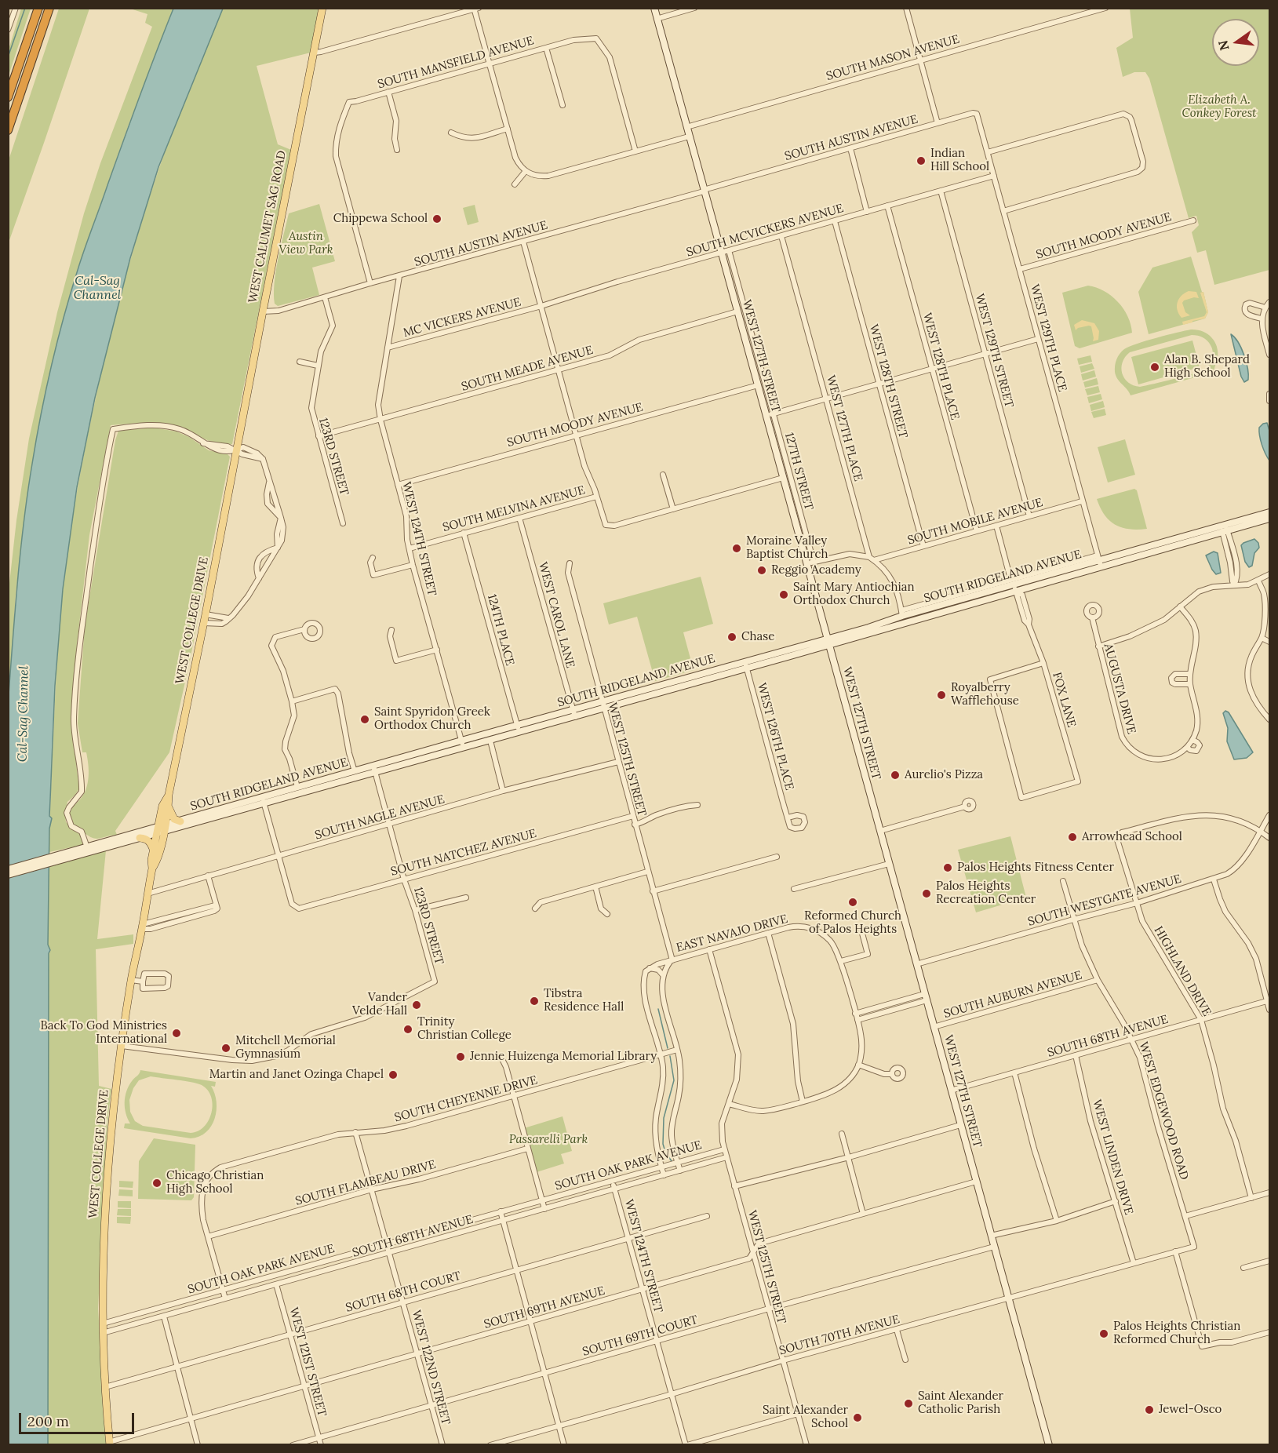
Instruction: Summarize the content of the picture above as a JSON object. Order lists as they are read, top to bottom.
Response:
{
  "streets": {
    "main road": [
      "WEST CALUMET SAG ROAD",
      "WEST 127TH STREET",
      "SOUTH RIDGELAND AVENUE",
      "WEST COLLEGE DRIVE"
    ],
    "street": [
      "SOUTH MASON AVENUE",
      "SOUTH MANSFIELD AVENUE",
      "SOUTH AUSTIN AVENUE",
      "SOUTH MCVICKERS AVENUE",
      "SOUTH MOODY AVENUE",
      "MC VICKERS AVENUE",
      "WEST 129TH PLACE",
      "WEST 129TH STREET",
      "WEST 128TH PLACE",
      "SOUTH MEADE AVENUE",
      "WEST 128TH STREET",
      "WEST 127TH PLACE",
      "123RD STREET",
      "127TH STREET",
      "SOUTH MELVINA AVENUE",
      "SOUTH MOBILE AVENUE",
      "WEST 124TH STREET",
      "WEST CAROL LANE",
      "124TH PLACE",
      "AUGUSTA DRIVE",
      "FOX LANE",
      "WEST 126TH PLACE",
      "WEST 125TH STREET",
      "SOUTH NAGLE AVENUE",
      "SOUTH NATCHEZ AVENUE",
      "SOUTH WESTGATE AVENUE",
      "EAST NAVAJO DRIVE",
      "HIGHLAND DRIVE",
      "SOUTH AUBURN AVENUE",
      "SOUTH 68TH AVENUE",
      "SOUTH CHEYENNE DRIVE",
      "WEST EDGEWOOD ROAD",
      "WEST LINDEN DRIVE",
      "SOUTH OAK PARK AVENUE",
      "SOUTH FLAMBEAU DRIVE",
      "SOUTH 68TH COURT",
      "SOUTH 69TH AVENUE",
      "SOUTH 70TH AVENUE",
      "SOUTH 69TH COURT",
      "WEST 121ST STREET",
      "WEST 122ND STREET"
    ]
  },
  "crossings": [
    ["SOUTH MASON AVENUE", "WEST 127TH STREET"],
    ["SOUTH MANSFIELD AVENUE", "SOUTH AUSTIN AVENUE"],
    ["SOUTH AUSTIN AVENUE", "WEST CALUMET SAG ROAD"],
    ["SOUTH AUSTIN AVENUE", "WEST 129TH PLACE"],
    ["SOUTH AUSTIN AVENUE", "WEST 127TH STREET"],
    ["SOUTH AUSTIN AVENUE", "123RD STREET"],
    ["SOUTH AUSTIN AVENUE", "WEST 124TH STREET"],
    ["WEST CALUMET SAG ROAD", "WEST COLLEGE DRIVE"],
    ["SOUTH MCVICKERS AVENUE", "MC VICKERS AVENUE"],
    ["SOUTH MCVICKERS AVENUE", "WEST 129TH PLACE"],
    ["SOUTH MCVICKERS AVENUE", "WEST 129TH STREET"],
    ["SOUTH MCVICKERS AVENUE", "WEST 127TH STREET"],
    ["SOUTH MCVICKERS AVENUE", "WEST 128TH PLACE"],
    ["SOUTH MCVICKERS AVENUE", "WEST 128TH STREET"],
    ["SOUTH MCVICKERS AVENUE", "WEST 127TH PLACE"],
    ["SOUTH MCVICKERS AVENUE", "127TH STREET"],
    ["SOUTH MOODY AVENUE", "WEST 129TH PLACE"],
    ["SOUTH MOODY AVENUE", "WEST 127TH STREET"],
    ["SOUTH MOODY AVENUE", "WEST 124TH STREET"],
    ["MC VICKERS AVENUE", "WEST 124TH STREET"],
    ["WEST 129TH PLACE", "SOUTH MOBILE AVENUE"],
    ["WEST 129TH PLACE", "SOUTH RIDGELAND AVENUE"],
    ["WEST 129TH STREET", "SOUTH MOBILE AVENUE"],
    ["WEST 127TH STREET", "SOUTH MEADE AVENUE"],
    ["WEST 127TH STREET", "127TH STREET"],
    ["WEST 127TH STREET", "SOUTH MOBILE AVENUE"],
    ["WEST 127TH STREET", "SOUTH RIDGELAND AVENUE"],
    ["WEST 127TH STREET", "SOUTH WESTGATE AVENUE"],
    ["WEST 127TH STREET", "SOUTH AUBURN AVENUE"],
    ["WEST 127TH STREET", "SOUTH 68TH AVENUE"],
    ["WEST 127TH STREET", "SOUTH 69TH AVENUE"],
    ["WEST 127TH STREET", "SOUTH 70TH AVENUE"],
    ["WEST 127TH STREET", "SOUTH 69TH COURT"],
    ["WEST 128TH PLACE", "SOUTH MOBILE AVENUE"],
    ["SOUTH MEADE AVENUE", "123RD STREET"],
    ["SOUTH MEADE AVENUE", "WEST 124TH STREET"],
    ["WEST 128TH STREET", "SOUTH MOBILE AVENUE"],
    ["WEST 127TH PLACE", "SOUTH MOBILE AVENUE"],
    ["WEST 127TH PLACE", "SOUTH RIDGELAND AVENUE"],
    ["123RD STREET", "SOUTH RIDGELAND AVENUE"],
    ["123RD STREET", "WEST COLLEGE DRIVE"],
    ["123RD STREET", "SOUTH NAGLE AVENUE"],
    ["123RD STREET", "SOUTH NATCHEZ AVENUE"],
    ["127TH STREET", "SOUTH MOBILE AVENUE"],
    ["SOUTH MELVINA AVENUE", "WEST 124TH STREET"],
    ["SOUTH MELVINA AVENUE", "WEST CAROL LANE"],
    ["SOUTH MELVINA AVENUE", "124TH PLACE"],
    ["WEST 124TH STREET", "SOUTH RIDGELAND AVENUE"],
    ["WEST 124TH STREET", "SOUTH 68TH AVENUE"],
    ["WEST 124TH STREET", "SOUTH OAK PARK AVENUE"],
    ["WEST 124TH STREET", "SOUTH 68TH COURT"],
    ["WEST 124TH STREET", "SOUTH 69TH AVENUE"],
    ["WEST 124TH STREET", "SOUTH 70TH AVENUE"],
    ["WEST 124TH STREET", "SOUTH 69TH COURT"],
    ["SOUTH RIDGELAND AVENUE", "WEST CAROL LANE"],
    ["SOUTH RIDGELAND AVENUE", "WEST COLLEGE DRIVE"],
    ["SOUTH RIDGELAND AVENUE", "124TH PLACE"],
    ["SOUTH RIDGELAND AVENUE", "FOX LANE"],
    ["SOUTH RIDGELAND AVENUE", "WEST 126TH PLACE"],
    ["SOUTH RIDGELAND AVENUE", "WEST 125TH STREET"],
    ["WEST COLLEGE DRIVE", "SOUTH NAGLE AVENUE"],
    ["WEST COLLEGE DRIVE", "SOUTH 68TH AVENUE"],
    ["WEST COLLEGE DRIVE", "SOUTH OAK PARK AVENUE"],
    ["WEST COLLEGE DRIVE", "SOUTH 68TH COURT"],
    ["WEST COLLEGE DRIVE", "SOUTH 69TH AVENUE"],
    ["WEST 125TH STREET", "SOUTH NAGLE AVENUE"],
    ["WEST 125TH STREET", "SOUTH NATCHEZ AVENUE"],
    ["WEST 125TH STREET", "EAST NAVAJO DRIVE"],
    ["WEST 125TH STREET", "SOUTH 68TH AVENUE"],
    ["WEST 125TH STREET", "SOUTH OAK PARK AVENUE"],
    ["WEST 125TH STREET", "SOUTH 69TH AVENUE"],
    ["WEST 125TH STREET", "SOUTH 70TH AVENUE"],
    ["WEST 125TH STREET", "SOUTH 69TH COURT"],
    ["SOUTH NAGLE AVENUE", "SOUTH NATCHEZ AVENUE"],
    ["SOUTH WESTGATE AVENUE", "HIGHLAND DRIVE"],
    ["SOUTH WESTGATE AVENUE", "WEST EDGEWOOD ROAD"],
    ["HIGHLAND DRIVE", "SOUTH 68TH AVENUE"],
    ["SOUTH AUBURN AVENUE", "WEST EDGEWOOD ROAD"],
    ["SOUTH 68TH AVENUE", "WEST EDGEWOOD ROAD"],
    ["SOUTH 68TH AVENUE", "WEST LINDEN DRIVE"],
    ["SOUTH 68TH AVENUE", "WEST 121ST STREET"],
    ["SOUTH 68TH AVENUE", "WEST 122ND STREET"],
    ["SOUTH CHEYENNE DRIVE", "SOUTH FLAMBEAU DRIVE"],
    ["SOUTH CHEYENNE DRIVE", "WEST 122ND STREET"],
    ["WEST EDGEWOOD ROAD", "SOUTH 70TH AVENUE"],
    ["WEST LINDEN DRIVE", "SOUTH 70TH AVENUE"],
    ["SOUTH OAK PARK AVENUE", "WEST 122ND STREET"],
    ["SOUTH FLAMBEAU DRIVE", "WEST 122ND STREET"],
    ["SOUTH 68TH COURT", "WEST 121ST STREET"],
    ["SOUTH 68TH COURT", "WEST 122ND STREET"],
    ["SOUTH 69TH AVENUE", "WEST 121ST STREET"],
    ["SOUTH 69TH AVENUE", "WEST 122ND STREET"],
    ["SOUTH 69TH COURT", "WEST 121ST STREET"],
    ["SOUTH 69TH COURT", "WEST 122ND STREET"]
  ],
  "water": ["Cal-Sag Channel"],
  "parks": ["Elizabeth A. Conkey Forest", "Austin View Park", "Passarelli Park"],
  "places": [
    "Indian Hill School",
    "Chippewa School",
    "Alan B. Shepard High School",
    "Moraine Valley Baptist Church",
    "Reggio Academy",
    "Saint Mary Antiochian Orthodox Church",
    "Chase",
    "Royalberry Wafflehouse",
    "Saint Spyridon Greek Orthodox Church",
    "Aurelio's Pizza",
    "Arrowhead School",
    "Palos Heights Fitness Center",
    "Palos Heights Recreation Center",
    "Reformed Church of Palos Heights",
    "Tibstra Residence Hall",
    "Vander Velde Hall",
    "Trinity Christian College",
    "Back To God Ministries International",
    "Mitchell Memorial Gymnasium",
    "Jennie Huizenga Memorial Library",
    "Martin and Janet Ozinga Chapel",
    "Chicago Christian High School",
    "Palos Heights Christian Reformed Church",
    "Saint Alexander Catholic Parish",
    "Jewel-Osco",
    "Saint Alexander School"
  ],
  "scale_bar": "200 m",
  "north": "left"
}
